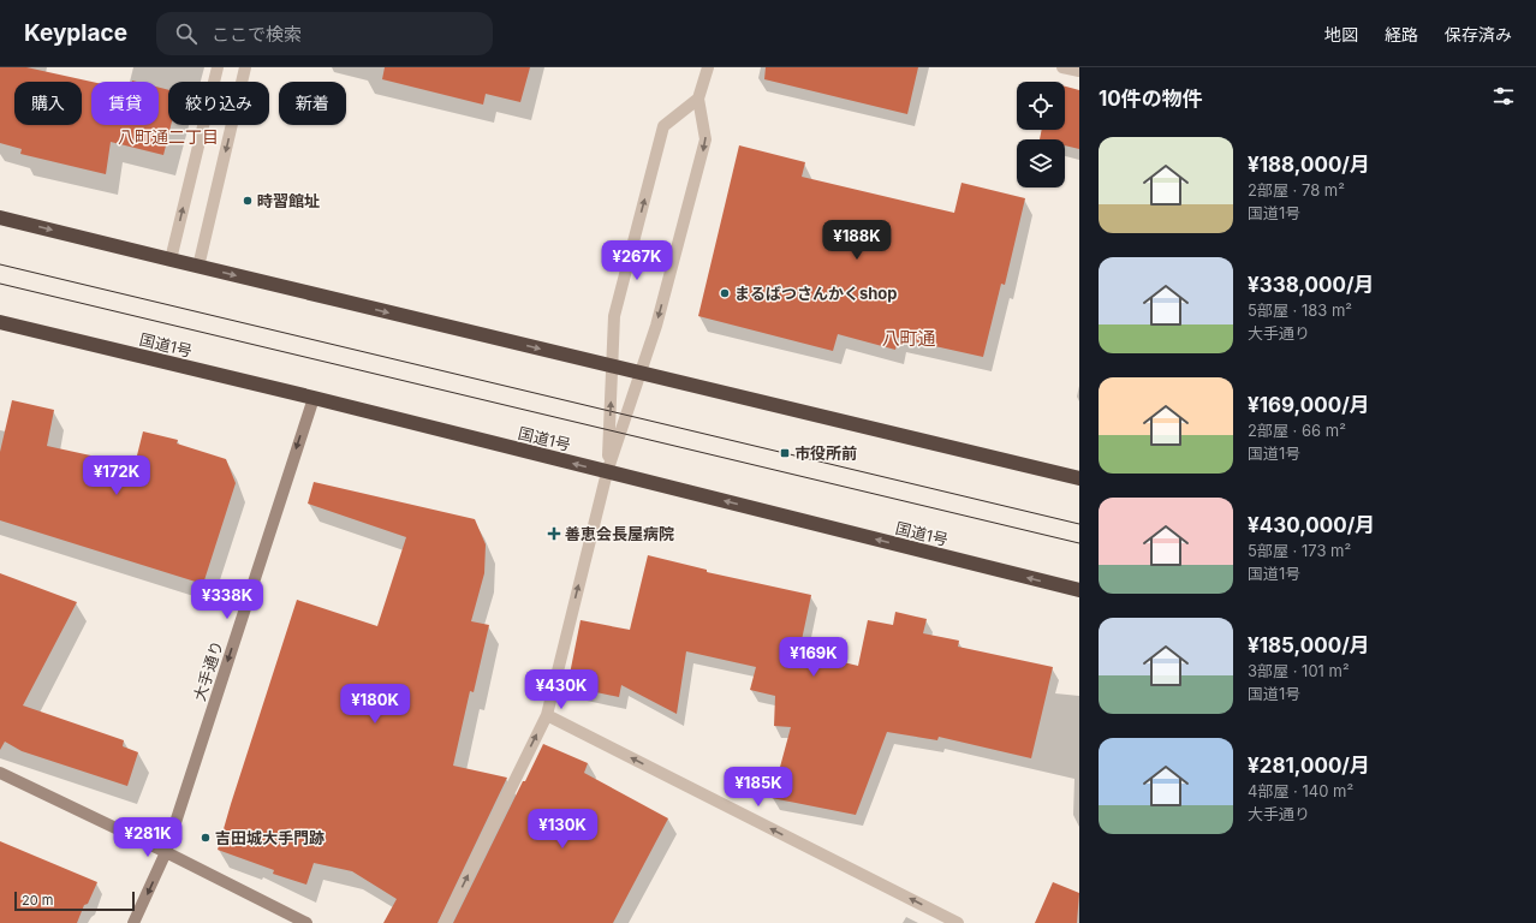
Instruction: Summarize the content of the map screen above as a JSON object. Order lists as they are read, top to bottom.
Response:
{
  "streets": {
    "highway": ["国道1号"],
    "street": ["大手通り"]
  },
  "crossings": [
    ["国道1号", "大手通り"]
  ],
  "one_way": ["大手通り"],
  "districts": ["八町通二丁目", "八町通"],
  "places": {
    "other": ["時習館址", "まるばつさんかくshop", "吉田城大手門跡"],
    "transit": ["市役所前"],
    "health": ["善恵会長屋病院"]
  },
  "scale_bar": "20 m",
  "page": {
    "header": "Keyplace",
    "search": "ここで検索",
    "nav": ["地図", "経路", "保存済み"],
    "heading": "10件の物件",
    "chip": [
      "購入",
      "賃貸",
      "絞り込み",
      "新着"
    ],
    "list": [
      {
        "name": "¥188,000/月",
        "note": "2部屋 · 78 m² · 国道1号"
      },
      {
        "name": "¥338,000/月",
        "note": "5部屋 · 183 m² · 大手通り"
      },
      {
        "name": "¥169,000/月",
        "note": "2部屋 · 66 m² · 国道1号"
      },
      {
        "name": "¥430,000/月",
        "note": "5部屋 · 173 m² · 国道1号"
      },
      {
        "name": "¥185,000/月",
        "note": "3部屋 · 101 m² · 国道1号"
      },
      {
        "name": "¥281,000/月",
        "note": "4部屋 · 140 m² · 大手通り"
      }
    ],
    "price": [
      "¥188K",
      "¥267K",
      "¥172K",
      "¥338K",
      "¥169K",
      "¥430K",
      "¥180K",
      "¥185K",
      "¥130K",
      "¥281K"
    ],
    "scale": "20 m"
  }
}
